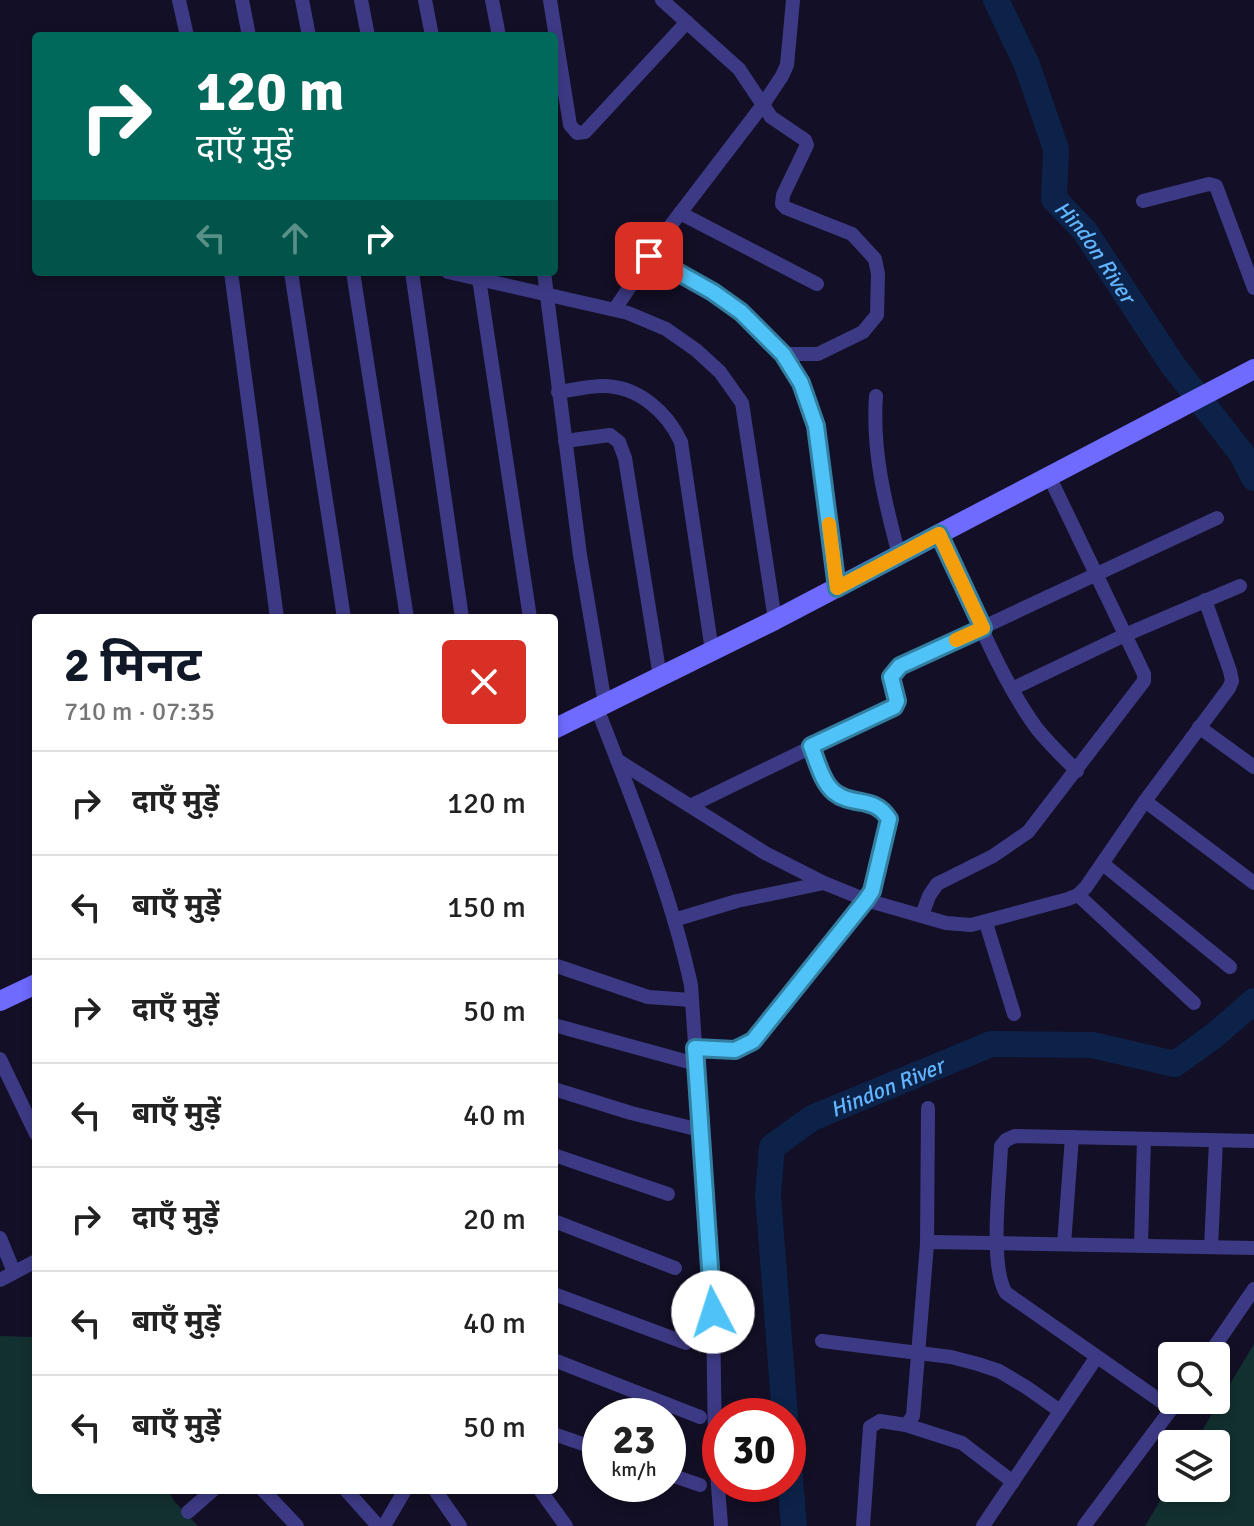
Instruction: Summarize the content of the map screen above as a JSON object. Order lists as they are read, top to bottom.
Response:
{
  "water": ["Hindon River"],
  "page": {
    "turn": ["120 m", "दाएँ मुड़ें"],
    "heading": ["2 मिनट", "710 m · 07:35"],
    "list": [
      {
        "name": "दाएँ मुड़ें",
        "value": "120 m"
      },
      {
        "name": "बाएँ मुड़ें",
        "value": "150 m"
      },
      {
        "name": "दाएँ मुड़ें",
        "value": "50 m"
      },
      {
        "name": "बाएँ मुड़ें",
        "value": "40 m"
      },
      {
        "name": "दाएँ मुड़ें",
        "value": "20 m"
      },
      {
        "name": "बाएँ मुड़ें",
        "value": "40 m"
      },
      {
        "name": "बाएँ मुड़ें",
        "value": "50 m"
      }
    ],
    "speed": "23 km/h",
    "limit": "30"
  }
}
